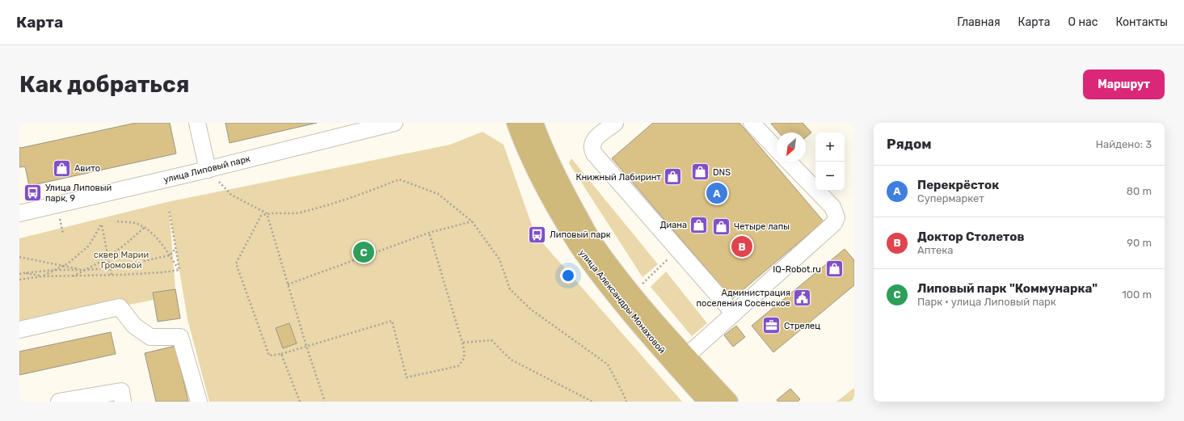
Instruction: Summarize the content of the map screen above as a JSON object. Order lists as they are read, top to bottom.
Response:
{
  "streets": {
    "main road": ["улица Александры Монаховой"],
    "street": ["улица Липовый парк"]
  },
  "parks": ["сквер Марии Громовой"],
  "places": {
    "shop": [
      "Авито",
      "DNS",
      "Книжный Лабиринт",
      "Диана",
      "Четыре лапы",
      "IQ-Robot.ru"
    ],
    "bus stop": ["Улица Липовый парк, 9", "Липовый парк"],
    "public building": ["Администрация поселения Сосенское"],
    "office": ["Стрелец"]
  },
  "north": "bottom left",
  "page": {
    "header": "Карта",
    "nav": [
      "Главная",
      "Карта",
      "О нас",
      "Контакты"
    ],
    "buttons": "Маршрут",
    "title": "Как добраться",
    "heading": ["Рядом", "Найдено: 3"],
    "map_buttons": ["+", "−"],
    "list": [
      {
        "mark": "A",
        "name": "Перекрёсток",
        "note": "Супермаркет",
        "value": "80 m"
      },
      {
        "mark": "B",
        "name": "Доктор Столетов",
        "note": "Аптека",
        "value": "90 m"
      },
      {
        "mark": "C",
        "name": "Липовый парк \"Коммунарка\"",
        "note": "Парк · улица Липовый парк",
        "value": "100 m"
      }
    ],
    "pins": ["A", "B", "C"]
  }
}
